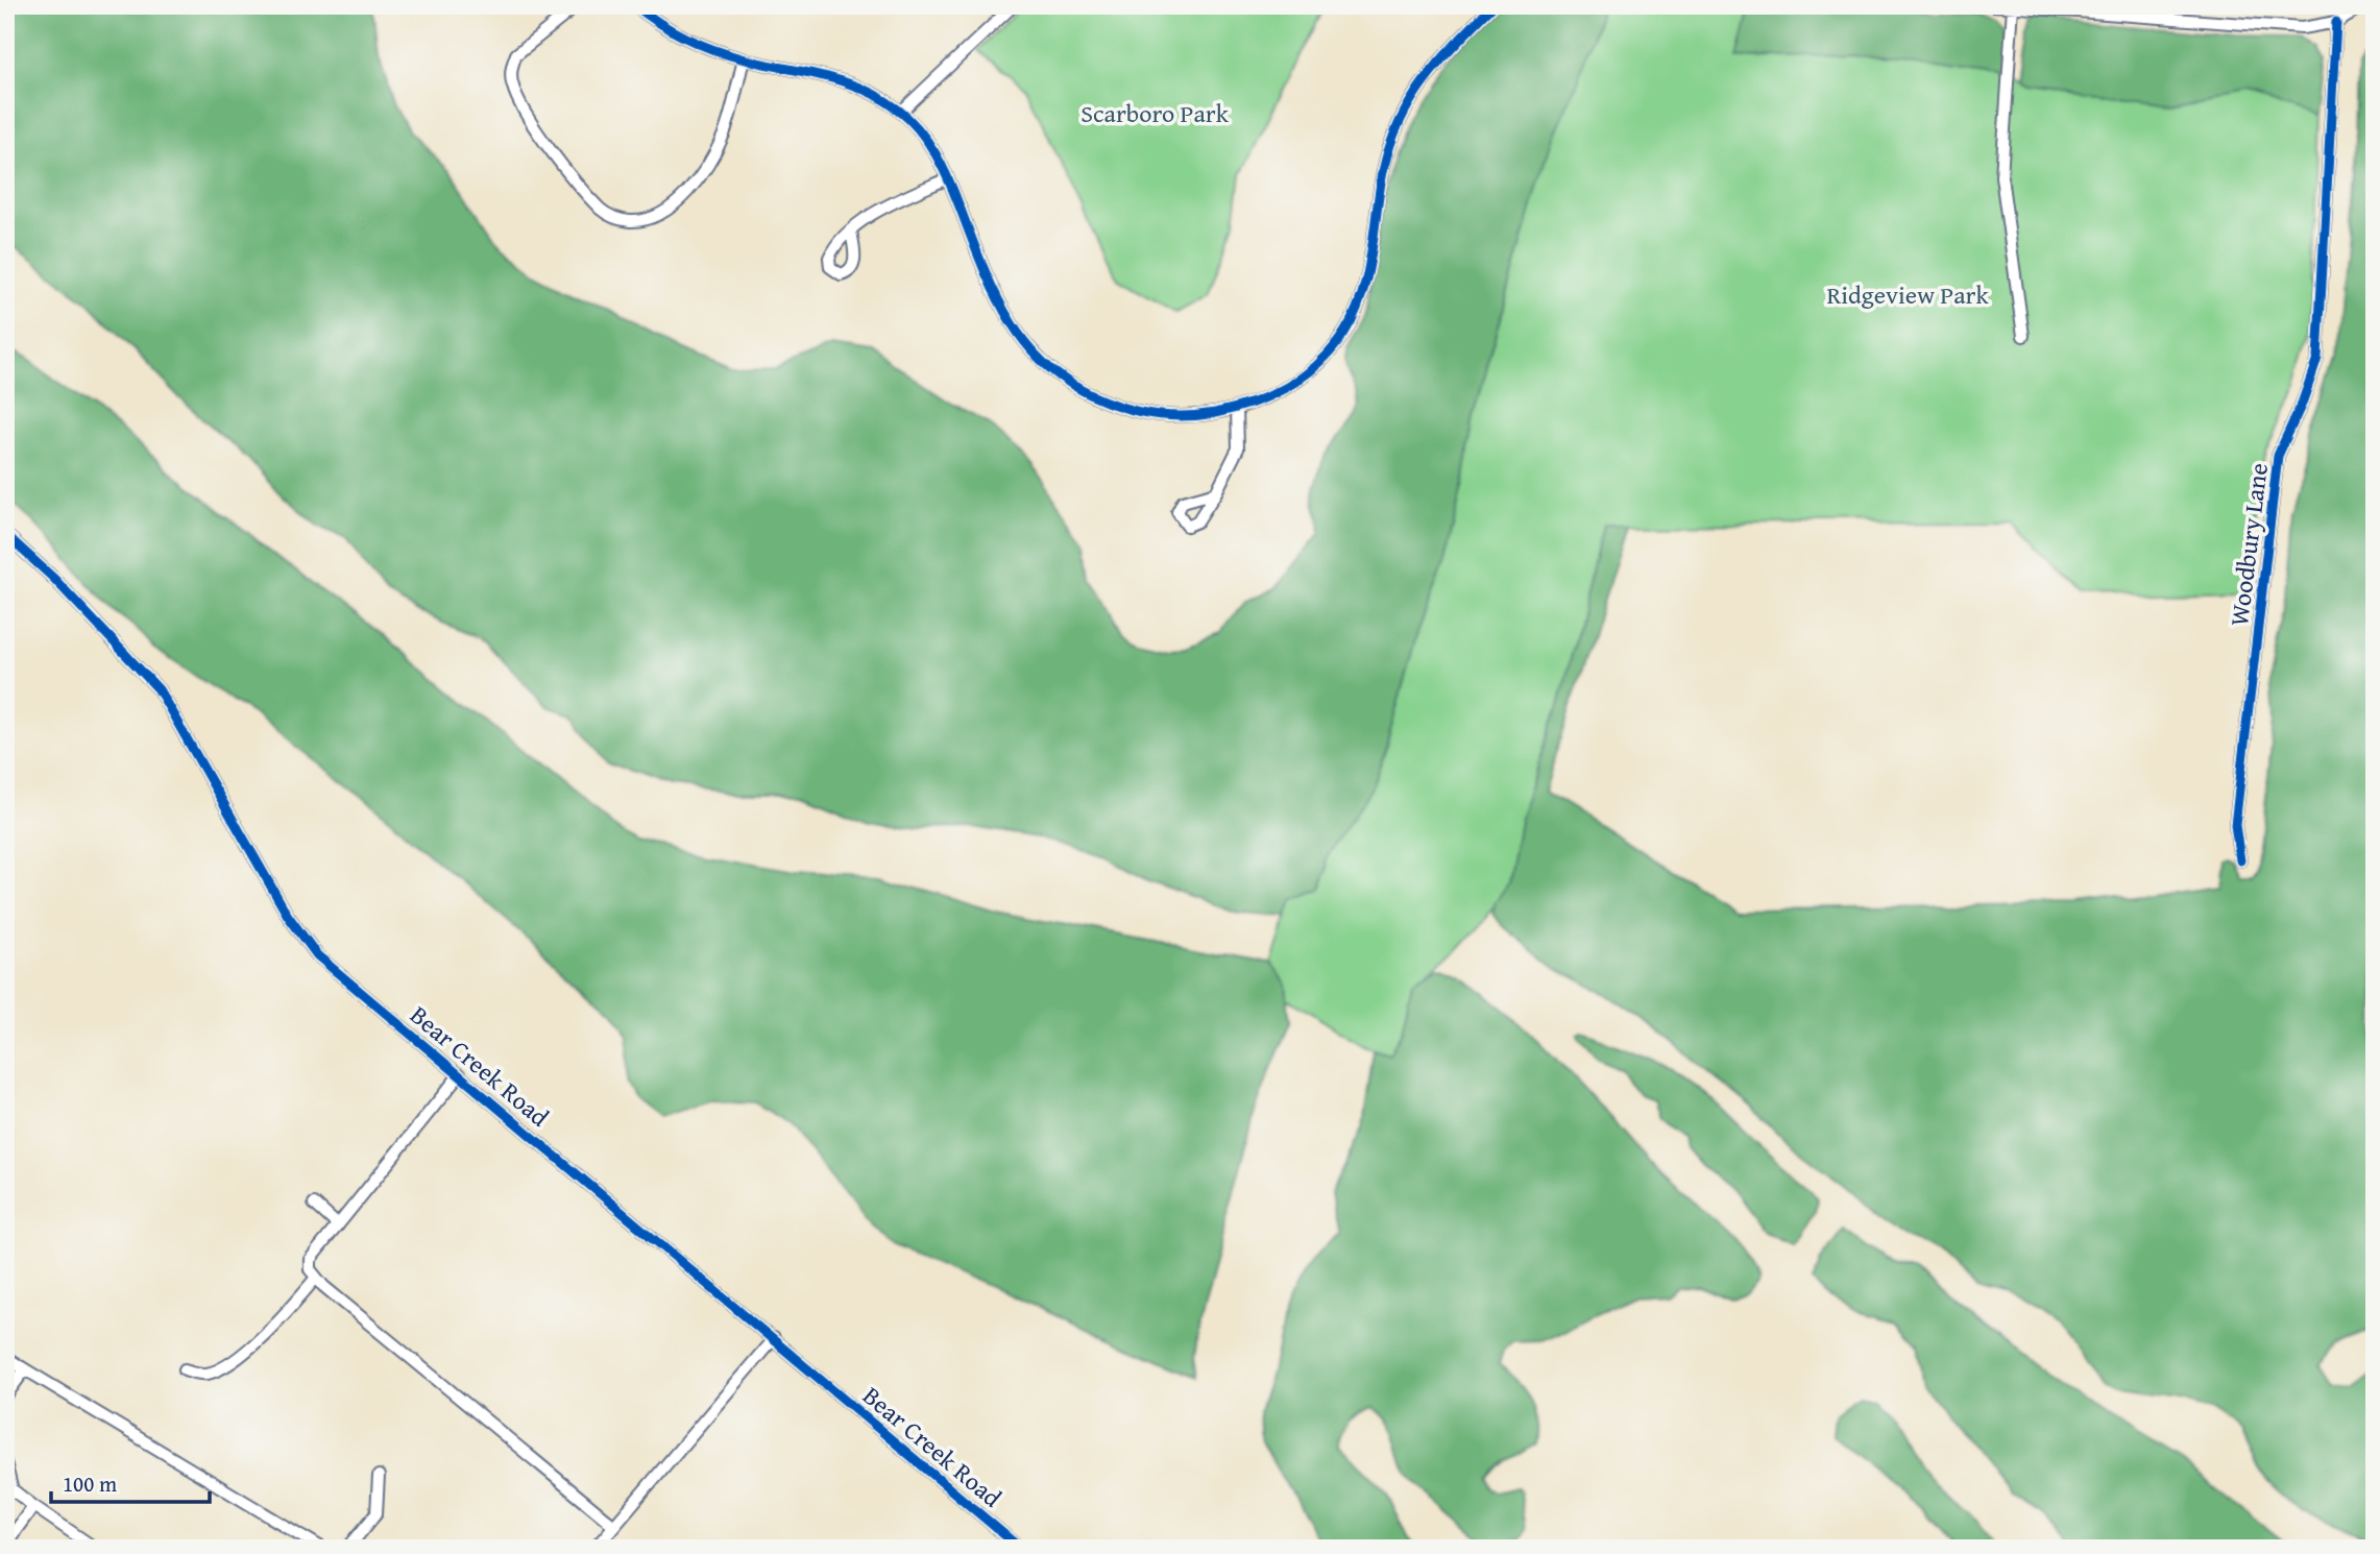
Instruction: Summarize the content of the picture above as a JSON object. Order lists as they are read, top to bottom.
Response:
{
  "streets": {
    "street": ["Woodbury Lane", "Bear Creek Road"]
  },
  "parks": ["Scarboro Park", "Ridgeview Park"],
  "scale_bar": "100 m"
}
